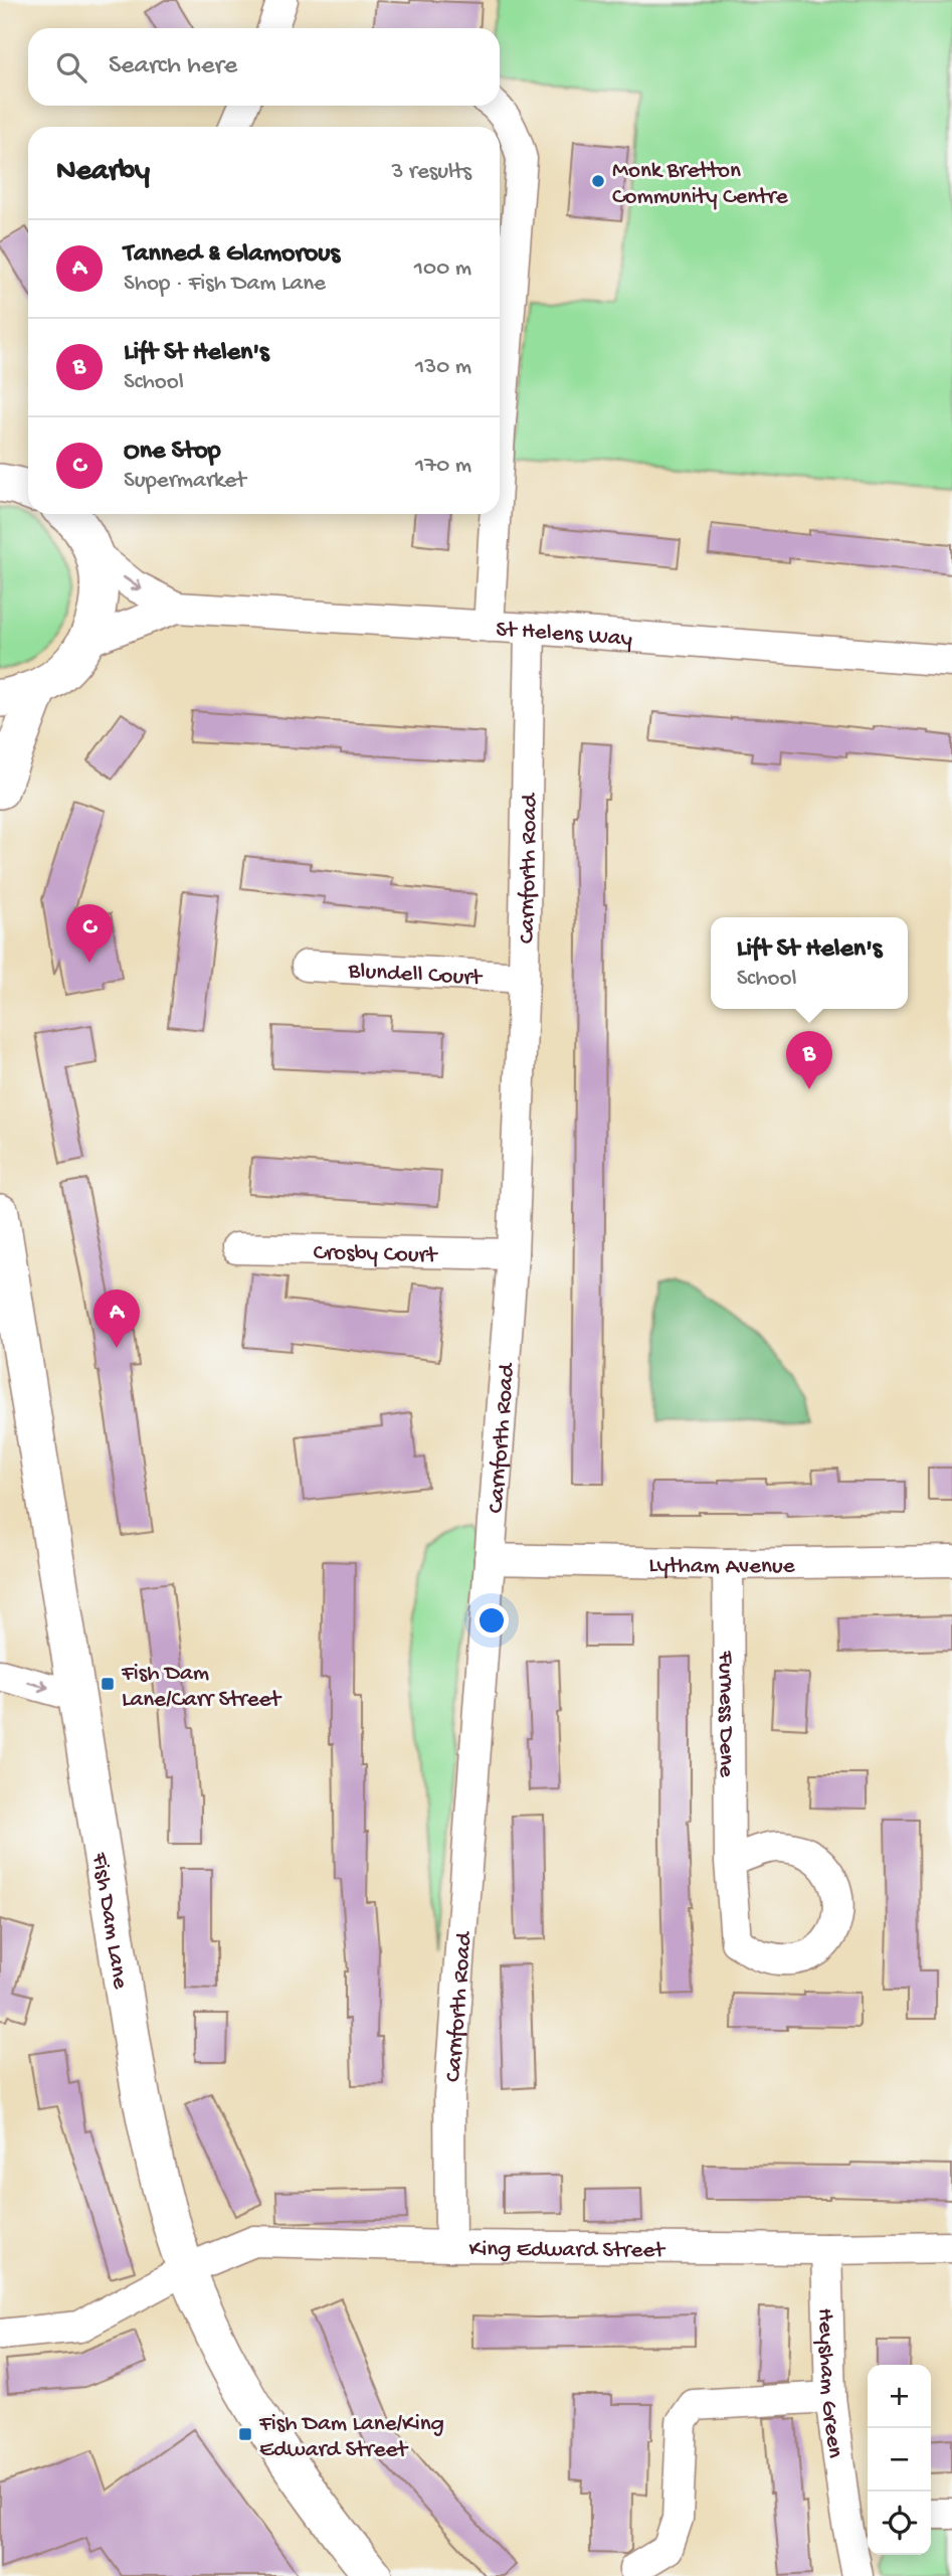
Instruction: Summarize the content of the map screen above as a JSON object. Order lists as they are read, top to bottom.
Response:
{
  "streets": {
    "street": [
      "St Helens Way",
      "Carnforth Road",
      "Blundell Court",
      "Crosby Court",
      "Lytham Avenue",
      "Furness Dene",
      "Fish Dam Lane",
      "King Edward Street",
      "Heysham Green"
    ]
  },
  "crossings": [
    ["St Helens Way", "Carnforth Road"],
    ["Carnforth Road", "Blundell Court"],
    ["Carnforth Road", "Crosby Court"],
    ["Carnforth Road", "Lytham Avenue"],
    ["Carnforth Road", "King Edward Street"],
    ["Lytham Avenue", "Furness Dene"],
    ["Fish Dam Lane", "King Edward Street"],
    ["King Edward Street", "Heysham Green"]
  ],
  "places": {
    "other": ["Monk Bretton Community Centre"],
    "transit": ["Fish Dam Lane/Carr Street", "Fish Dam Lane/King Edward Street"]
  },
  "page": {
    "search": "Search here",
    "heading": ["Nearby", "3 results"],
    "list": [
      {
        "mark": "A",
        "name": "Tanned & Glamorous",
        "note": "Shop · Fish Dam Lane",
        "value": "100 m"
      },
      {
        "mark": "B",
        "name": "Lift St Helen's",
        "note": "School",
        "value": "130 m"
      },
      {
        "mark": "C",
        "name": "One Stop",
        "note": "Supermarket",
        "value": "170 m"
      }
    ],
    "pins": ["C", "B", "A"],
    "popup": ["Lift St Helen's", "School"],
    "map_buttons": ["+", "−"]
  }
}
